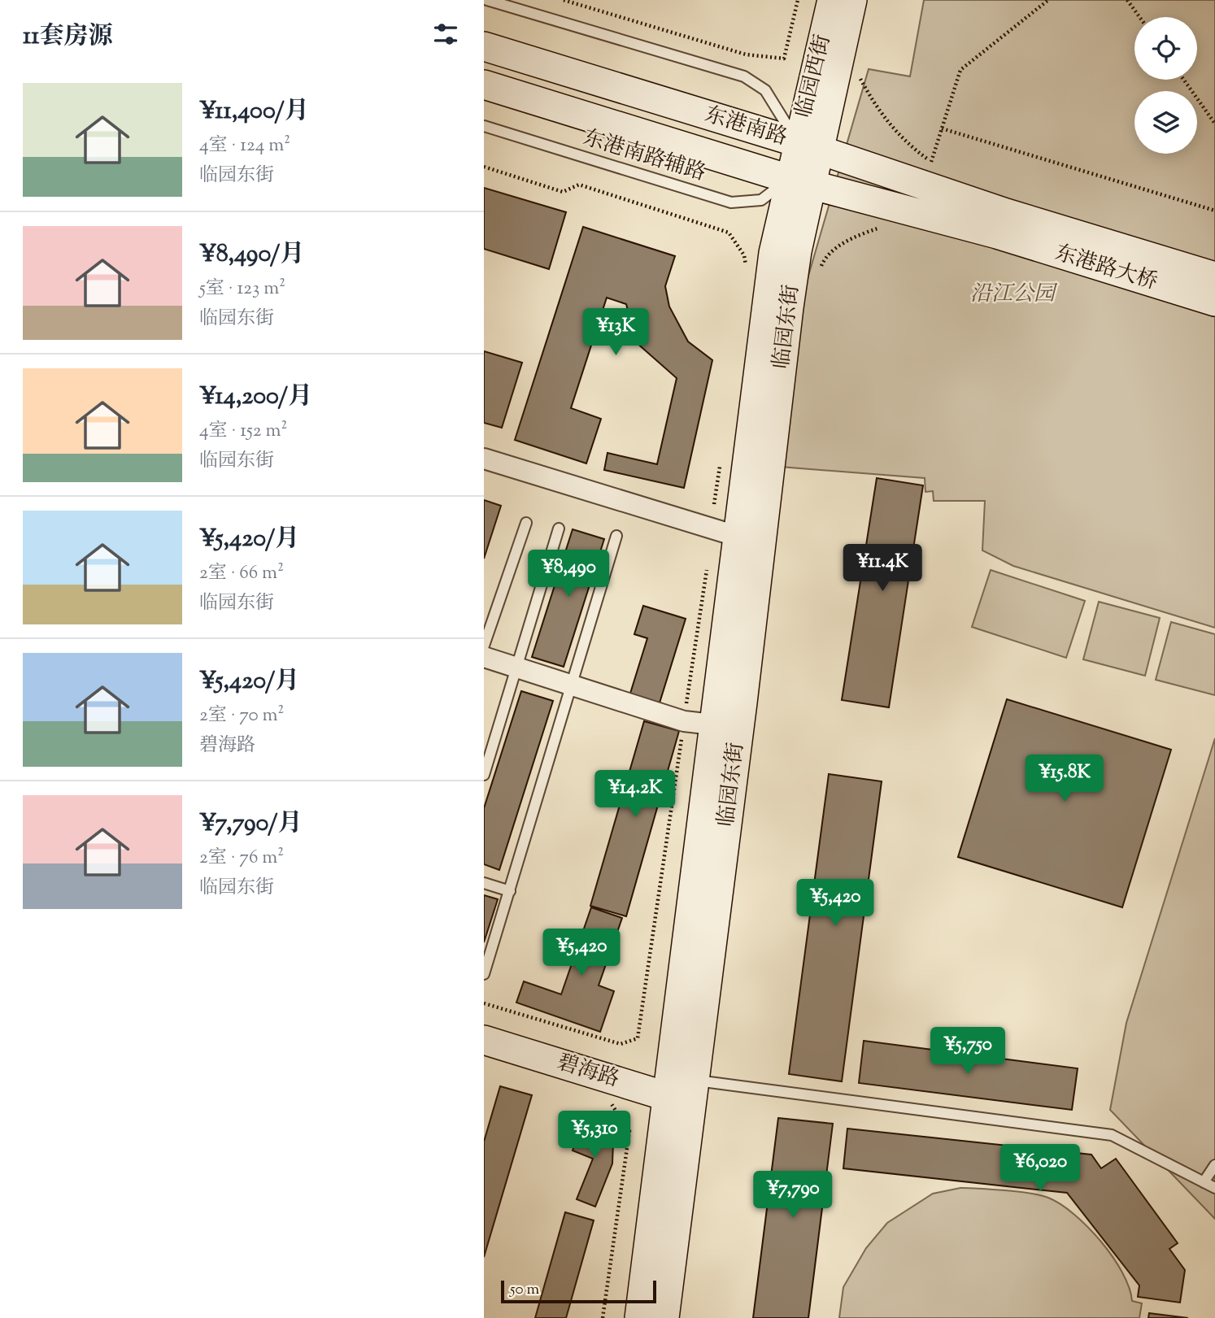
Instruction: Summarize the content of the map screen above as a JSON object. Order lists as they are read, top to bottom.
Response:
{
  "streets": {
    "street": [
      "临园西街",
      "东港南路",
      "东港路大桥",
      "临园东街",
      "碧海路"
    ],
    "lane": ["东港南路辅路"]
  },
  "crossings": [
    ["临园西街", "东港南路"],
    ["临园西街", "东港南路辅路"],
    ["临园西街", "临园东街"],
    ["东港南路", "东港南路辅路"],
    ["东港南路", "东港路大桥"],
    ["临园东街", "碧海路"]
  ],
  "parks": ["沿江公园"],
  "scale_bar": "50 m",
  "page": {
    "heading": "11套房源",
    "list": [
      {
        "name": "¥11,400/月",
        "note": "4室 · 124 m² · 临园东街"
      },
      {
        "name": "¥8,490/月",
        "note": "5室 · 123 m² · 临园东街"
      },
      {
        "name": "¥14,200/月",
        "note": "4室 · 152 m² · 临园东街"
      },
      {
        "name": "¥5,420/月",
        "note": "2室 · 66 m² · 临园东街"
      },
      {
        "name": "¥5,420/月",
        "note": "2室 · 70 m² · 碧海路"
      },
      {
        "name": "¥7,790/月",
        "note": "2室 · 76 m² · 临园东街"
      }
    ],
    "price": [
      "¥13K",
      "¥11.4K",
      "¥8,490",
      "¥15.8K",
      "¥14.2K",
      "¥5,420",
      "¥5,420",
      "¥5,750",
      "¥5,310",
      "¥6,020",
      "¥7,790"
    ],
    "scale": "50 m"
  }
}
